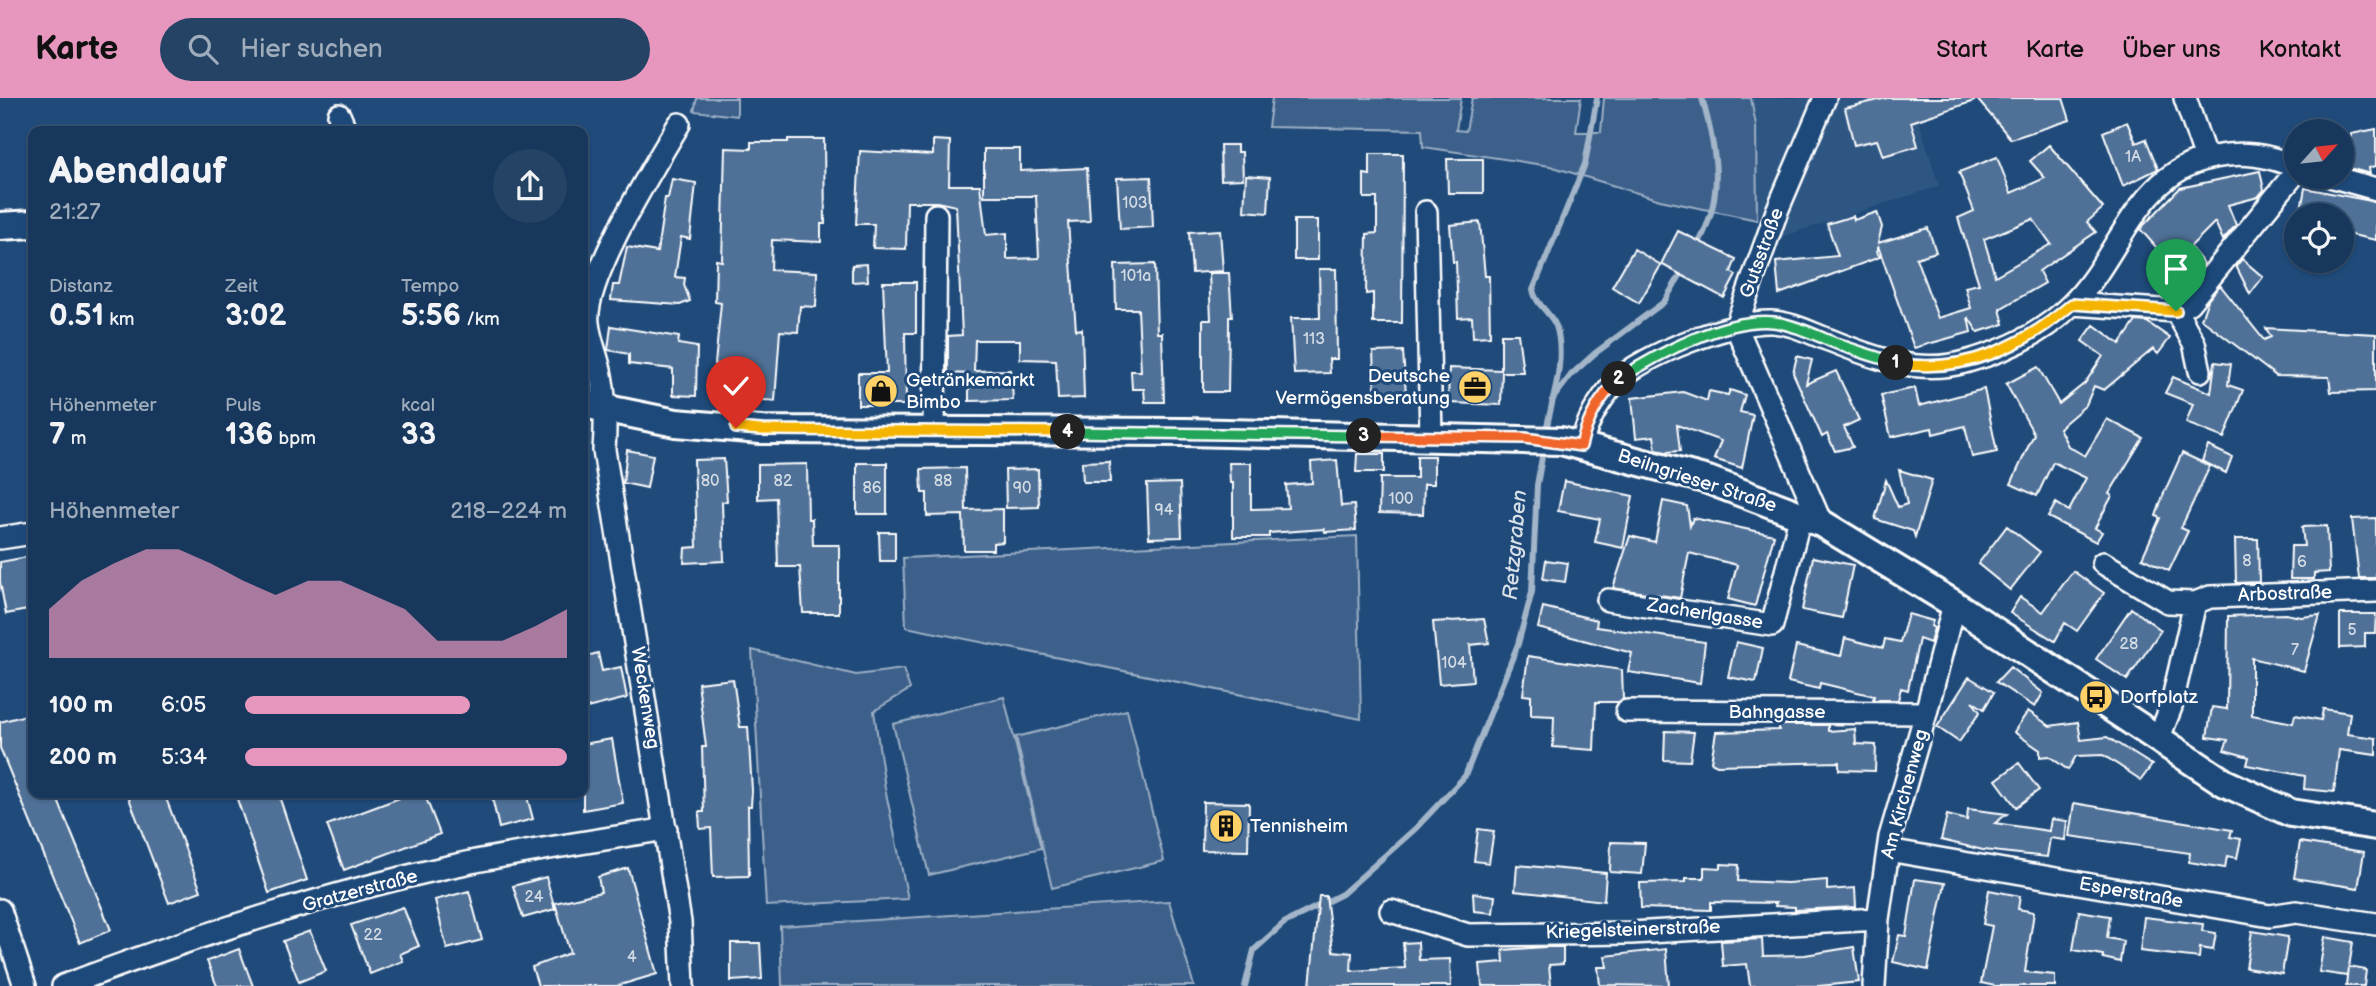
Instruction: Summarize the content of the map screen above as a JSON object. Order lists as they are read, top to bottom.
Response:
{
  "streets": {
    "main road": ["Beilngrieser Straße"],
    "street": [
      "Gutsstraße",
      "Arbostraße",
      "Zacherlgasse",
      "Weckenweg",
      "Bahngasse",
      "Am Kirchenweg",
      "Gratzerstraße",
      "Esperstraße",
      "Kriegelsteinerstraße"
    ]
  },
  "crossings": [
    ["Beilngrieser Straße", "Zacherlgasse"],
    ["Beilngrieser Straße", "Weckenweg"],
    ["Beilngrieser Straße", "Am Kirchenweg"],
    ["Weckenweg", "Gratzerstraße"],
    ["Bahngasse", "Am Kirchenweg"],
    ["Am Kirchenweg", "Esperstraße"],
    ["Am Kirchenweg", "Kriegelsteinerstraße"]
  ],
  "water": ["Retzgraben"],
  "places": {
    "office": ["Deutsche Vermögensberatung"],
    "shop": ["Getränkemarkt Bimbo"],
    "bus stop": ["Dorfplatz"],
    "building": ["Tennisheim"]
  },
  "house_numbers": [
    "1A",
    "103",
    "101a",
    "113",
    "80",
    "82",
    "88",
    "86",
    "90",
    "100",
    "94",
    "8",
    "6",
    "5",
    "28",
    "7",
    "104",
    "24",
    "22",
    "4"
  ],
  "north": "top right",
  "page": {
    "header": "Karte",
    "search": "Hier suchen",
    "nav": [
      "Start",
      "Karte",
      "Über uns",
      "Kontakt"
    ],
    "heading": ["Abendlauf", "21:27"],
    "stats": [
      ["Distanz", "0.51 km"],
      ["Zeit", "3:02"],
      ["Tempo", "5:56 /km"],
      ["Höhenmeter", "7 m"],
      ["Puls", "136 bpm"],
      ["kcal", "33"]
    ],
    "pins": [
      "1",
      "2",
      "4",
      "3"
    ],
    "chart": ["Höhenmeter", "218–224 m"],
    "list": [
      {
        "name": "100 m",
        "note": "6:05"
      },
      {
        "name": "200 m",
        "note": "5:34"
      }
    ]
  }
}
